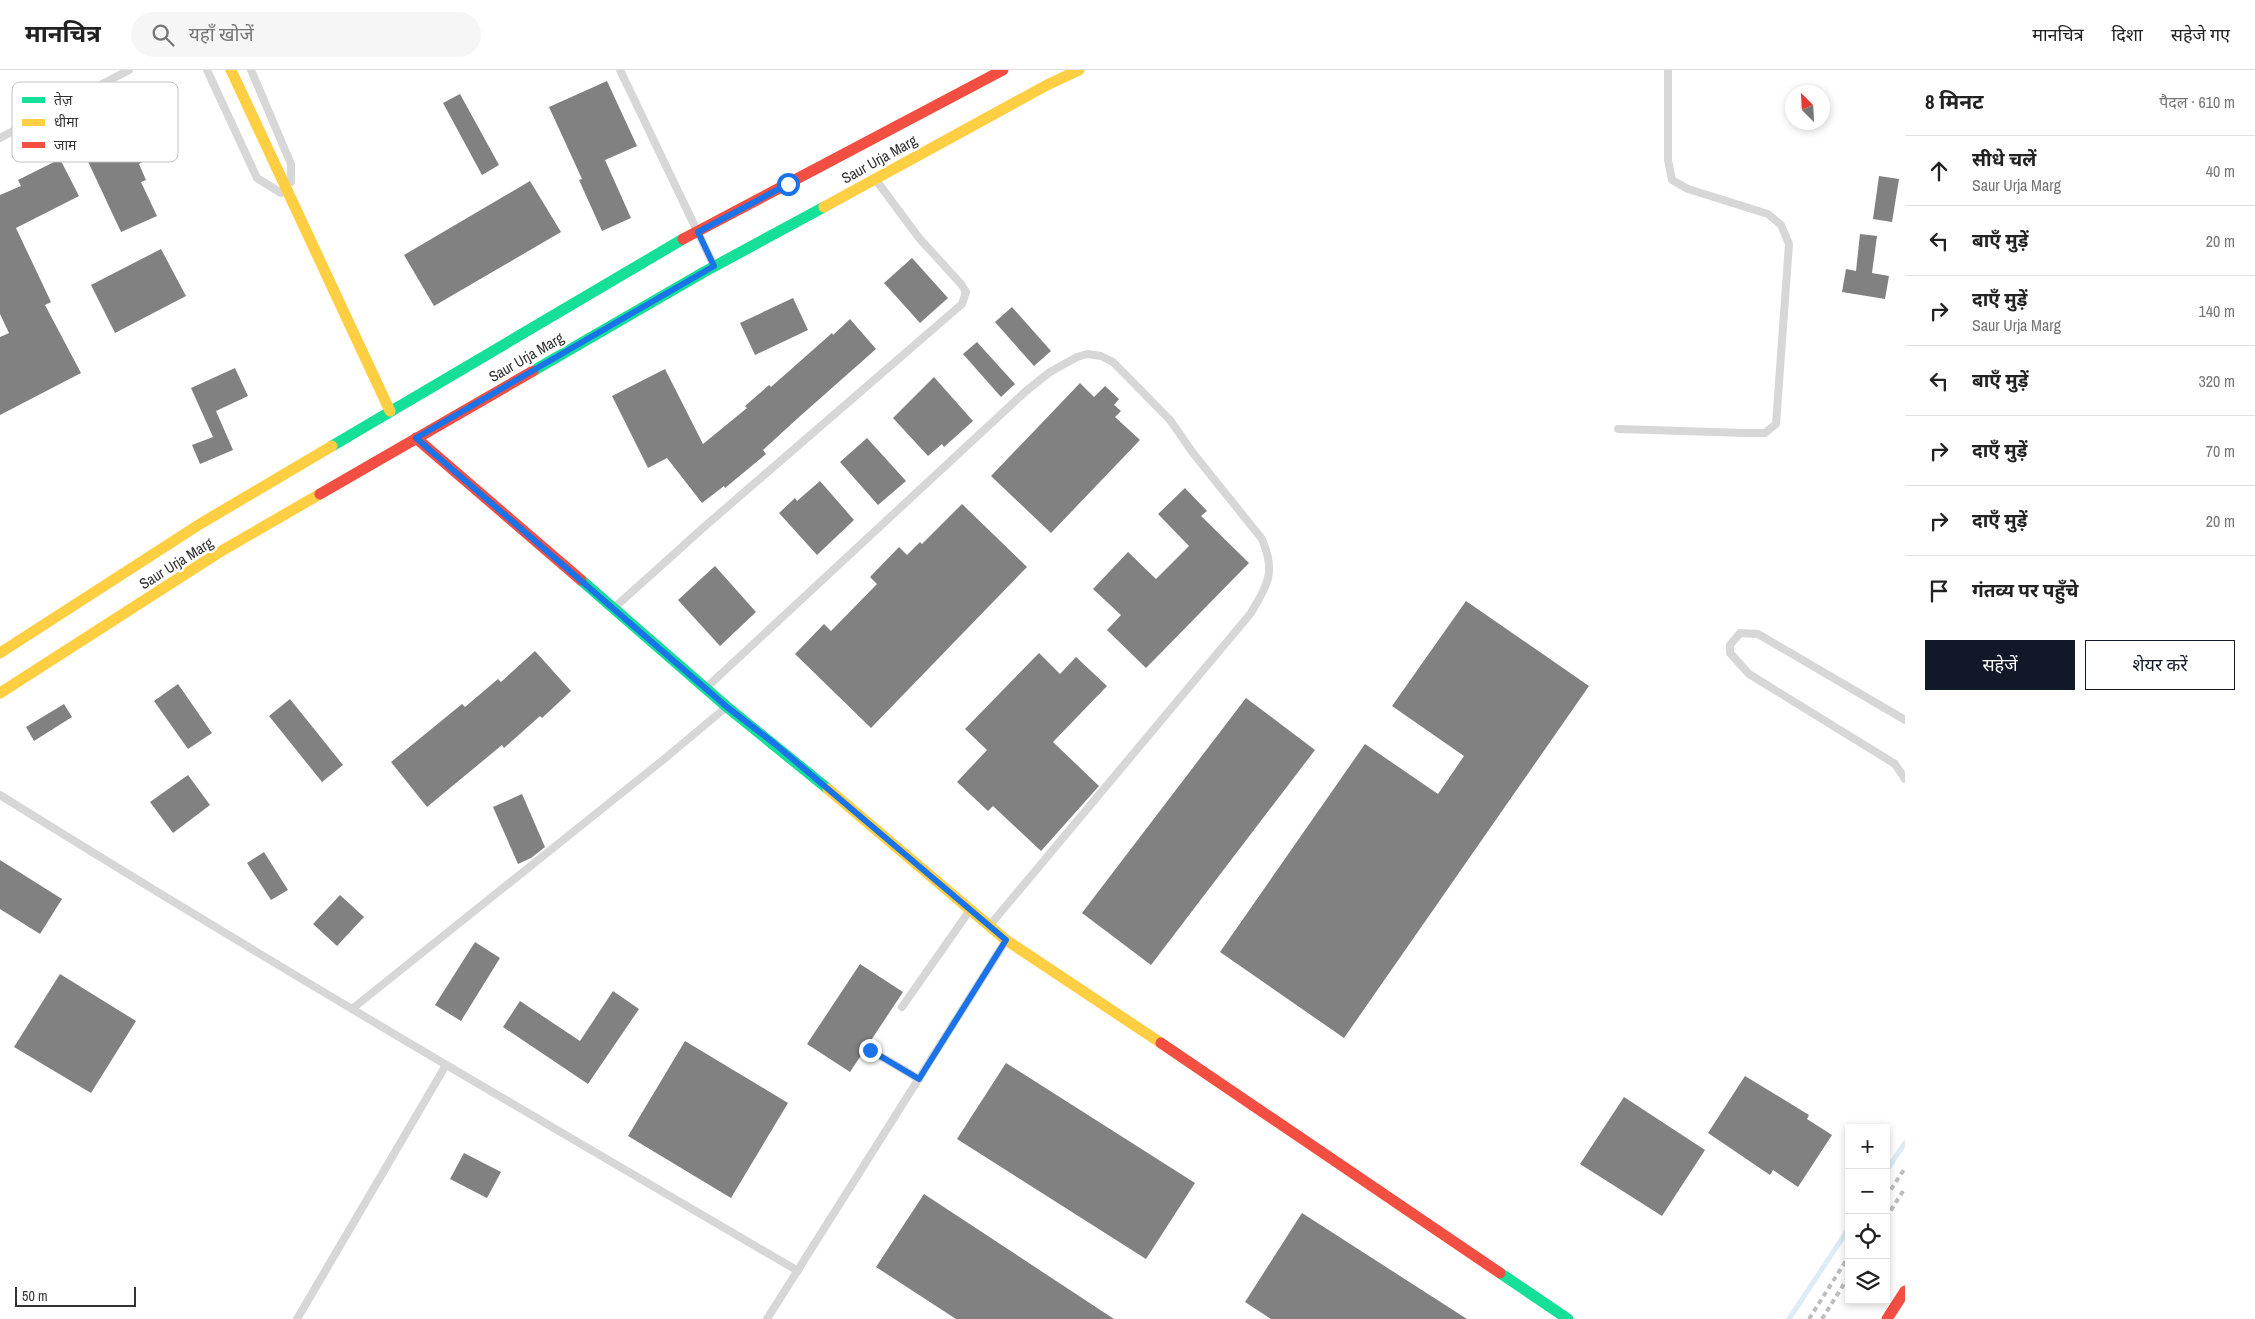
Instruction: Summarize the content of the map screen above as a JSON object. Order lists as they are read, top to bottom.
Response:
{
  "streets": {
    "street": ["Saur Urja Marg"]
  },
  "legend": ["तेज़", "धीमा", "जाम"],
  "scale_bar": "50 m",
  "north": "top left",
  "page": {
    "header": "मानचित्र",
    "search": "यहाँ खोजें",
    "nav": ["मानचित्र", "दिशा", "सहेजे गए"],
    "heading": ["8 मिनट", "पैदल · 610 m"],
    "list": [
      ["सीधे चलें", "Saur Urja Marg", "40 m"],
      ["बाएँ मुड़ें", "20 m"],
      ["दाएँ मुड़ें", "Saur Urja Marg", "140 m"],
      ["बाएँ मुड़ें", "320 m"],
      ["दाएँ मुड़ें", "70 m"],
      ["दाएँ मुड़ें", "20 m"],
      "गंतव्य पर पहुँचे"
    ],
    "buttons": ["सहेजें", "शेयर करें"],
    "map_buttons": ["+", "−"],
    "scale": "50 m"
  }
}
